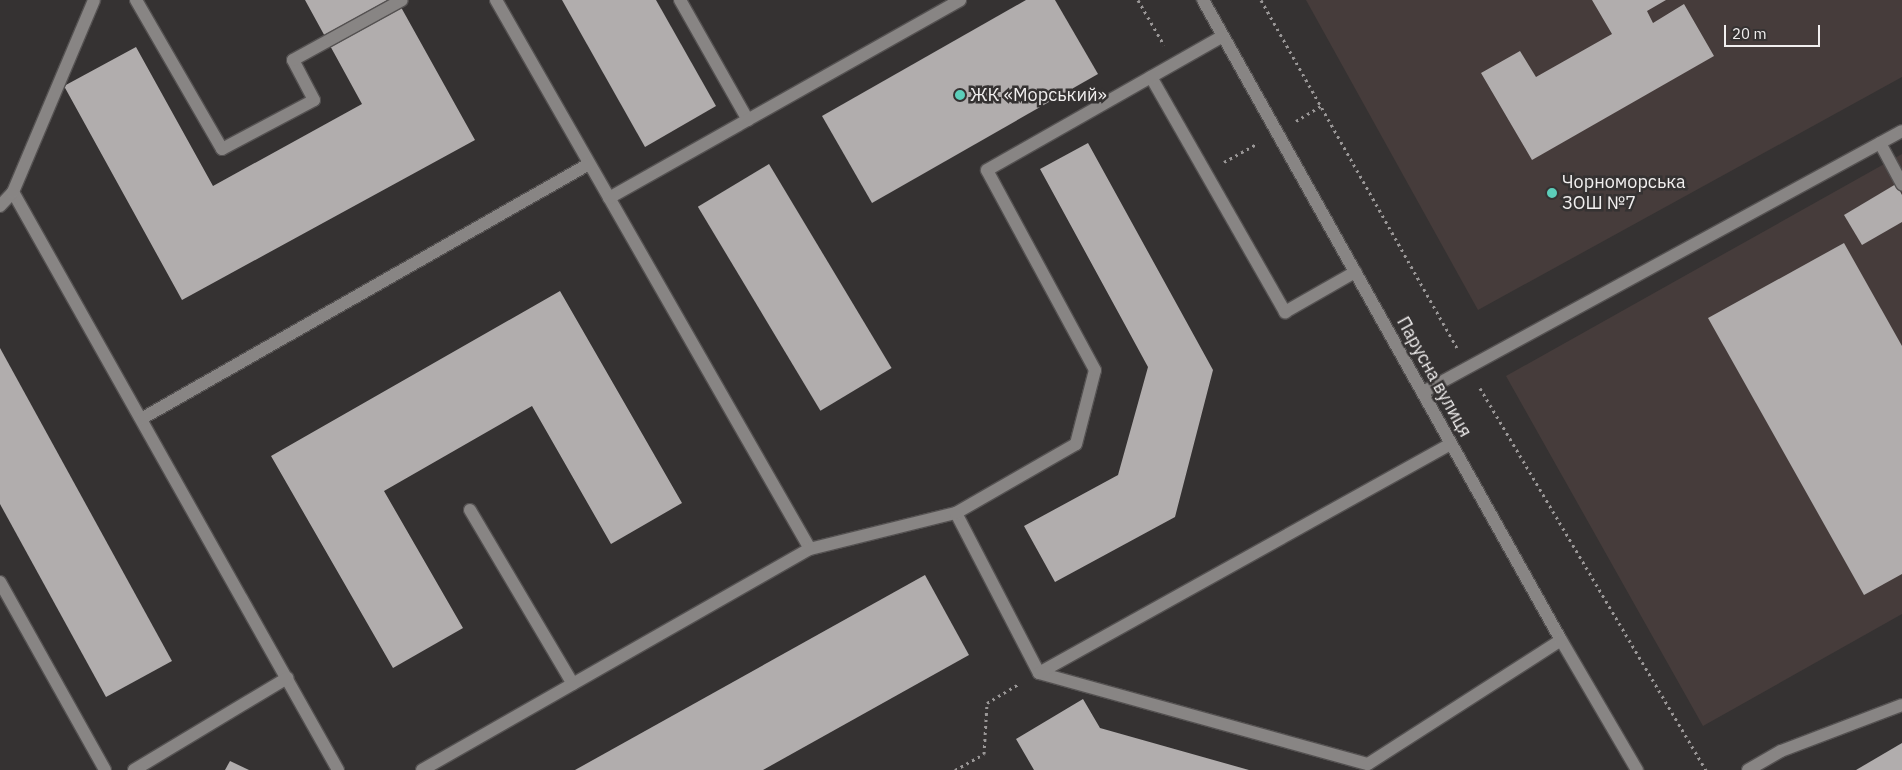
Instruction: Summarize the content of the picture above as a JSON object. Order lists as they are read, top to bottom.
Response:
{
  "streets": {
    "street": ["Парусна вулиця"]
  },
  "places": ["ЖК «Морський»", "Чорноморська ЗОШ №7"],
  "scale_bar": "20 m"
}
